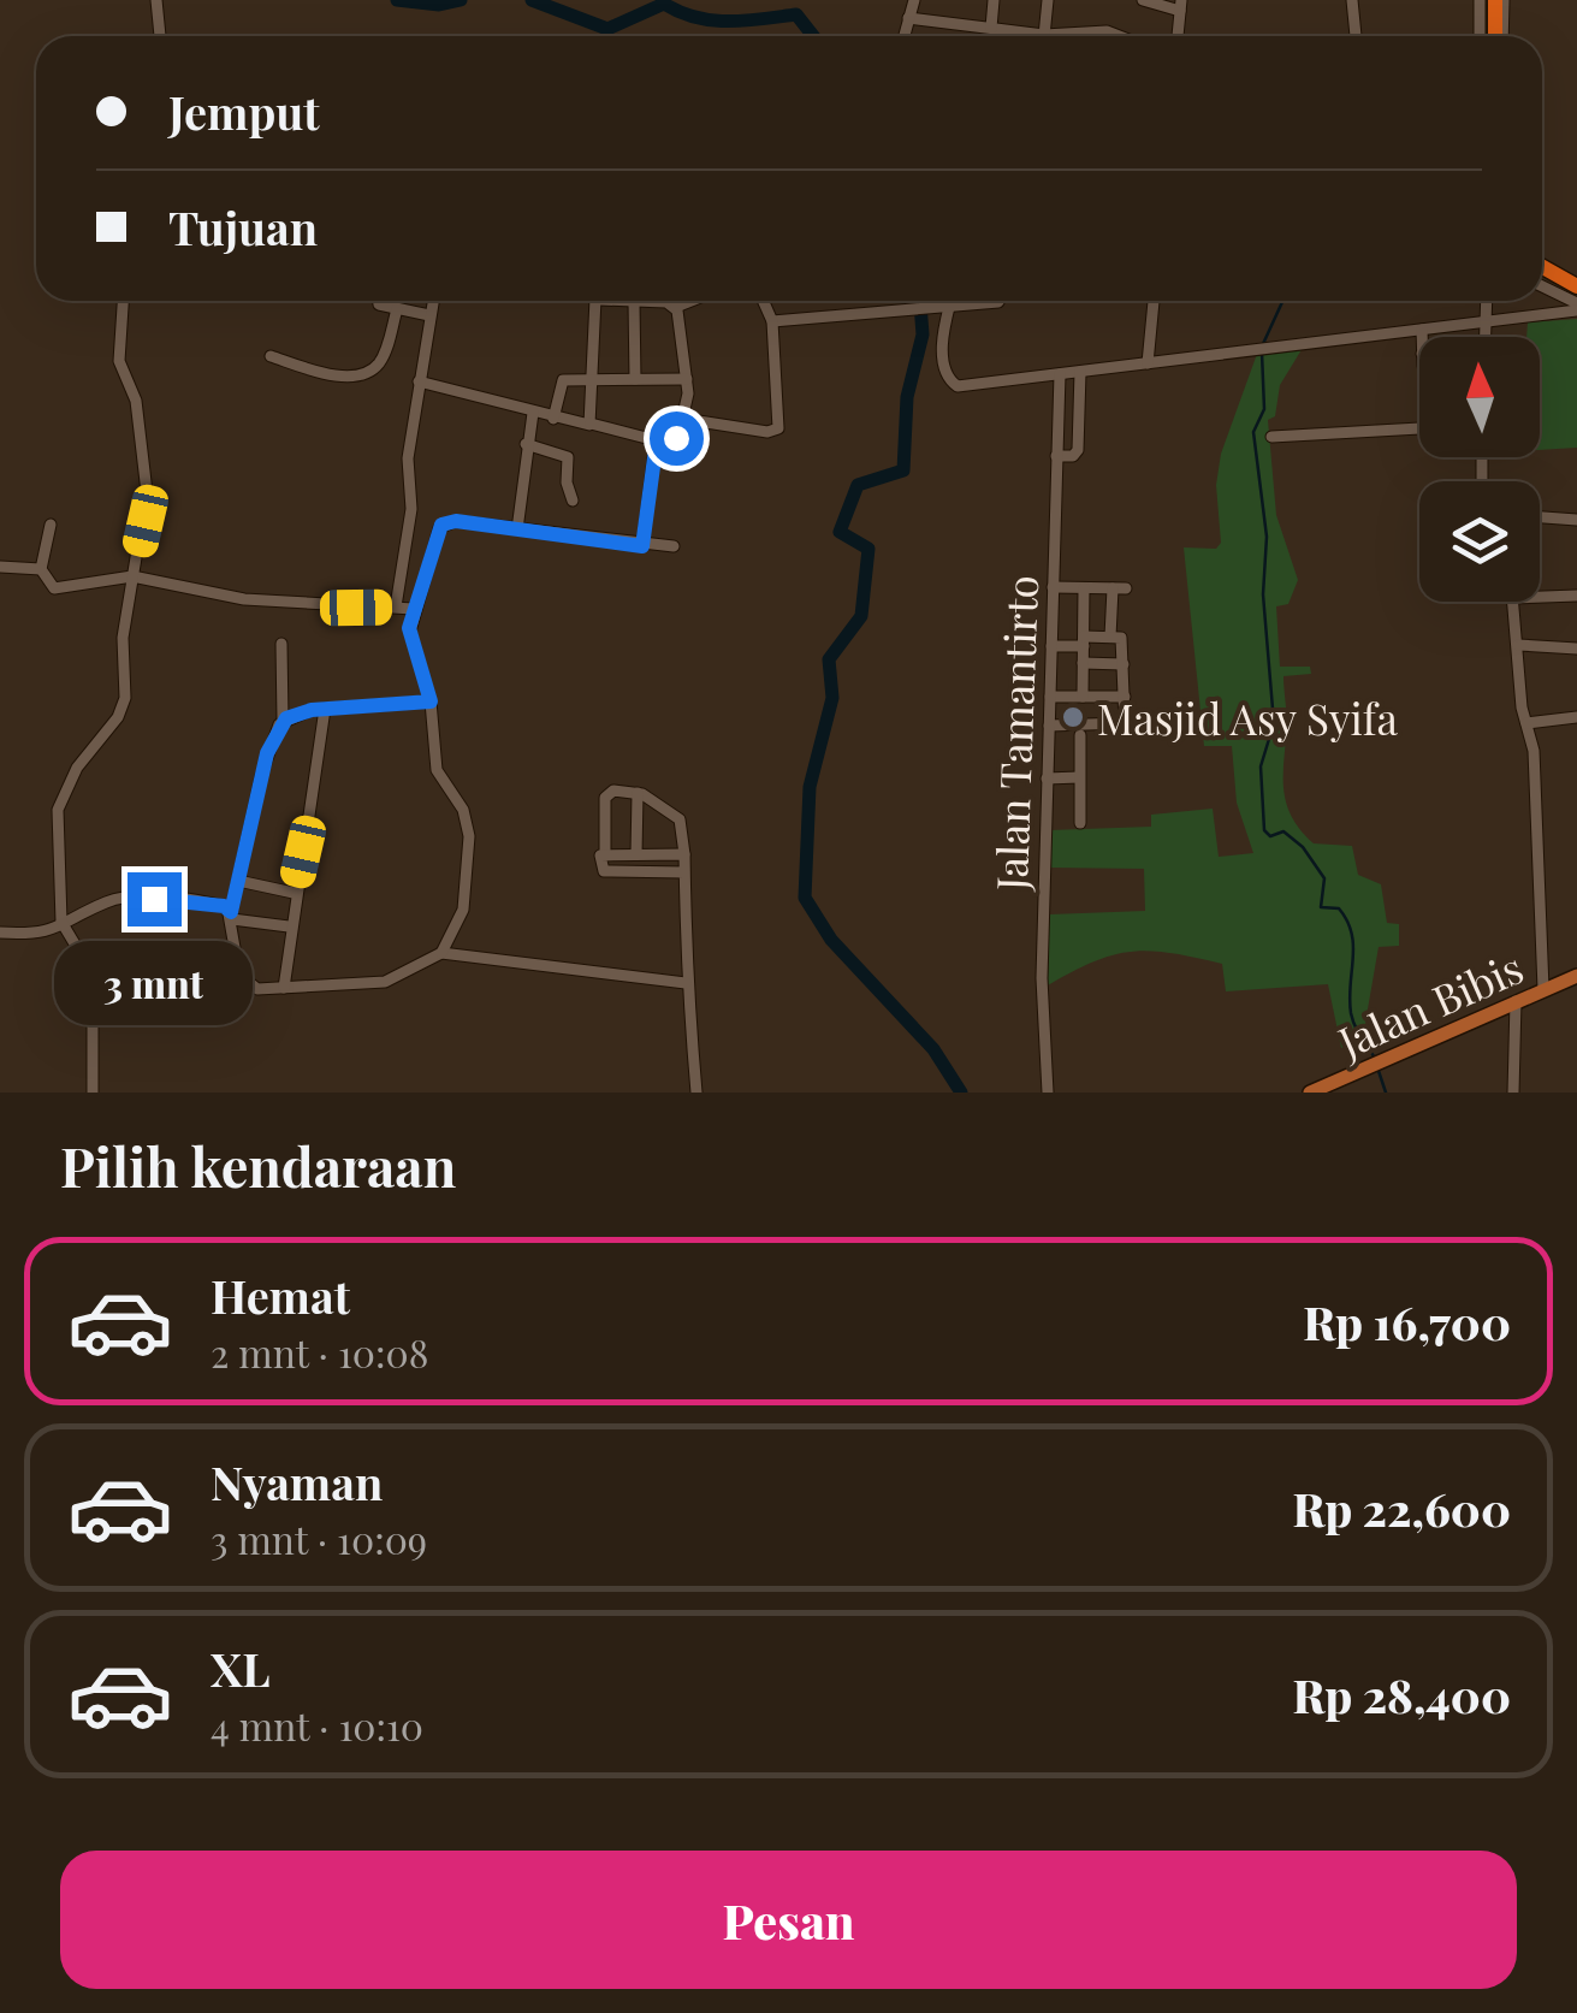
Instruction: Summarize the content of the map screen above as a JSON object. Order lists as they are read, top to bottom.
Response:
{
  "streets": {
    "main road": ["Jalan Bibis"],
    "street": ["Jalan Tamantirto"]
  },
  "places": ["Masjid Asy Syifa"],
  "north": "top",
  "page": {
    "banner": ["Jemput", "Tujuan"],
    "bubble": "3 mnt",
    "heading": "Pilih kendaraan",
    "list": [
      {
        "name": "Hemat",
        "note": "2 mnt · 10:08",
        "value": "Rp 16,700"
      },
      {
        "name": "Nyaman",
        "note": "3 mnt · 10:09",
        "value": "Rp 22,600"
      },
      {
        "name": "XL",
        "note": "4 mnt · 10:10",
        "value": "Rp 28,400"
      }
    ],
    "buttons": "Pesan"
  }
}
